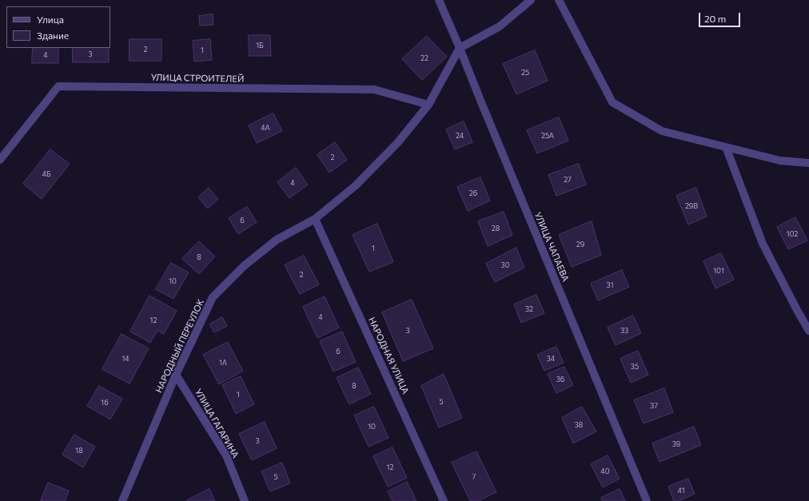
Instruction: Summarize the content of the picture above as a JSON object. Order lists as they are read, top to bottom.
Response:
{
  "streets": {
    "street": [
      "УЛИЦА СТРОИТЕЛЕЙ",
      "УЛИЦА ЧАПАЕВА",
      "НАРОДНЫЙ ПЕРЕУЛОК",
      "НАРОДНАЯ УЛИЦА",
      "УЛИЦА ГАГАРИНА"
    ]
  },
  "crossings": [
    ["УЛИЦА СТРОИТЕЛЕЙ", "НАРОДНЫЙ ПЕРЕУЛОК"],
    ["УЛИЦА ЧАПАЕВА", "НАРОДНЫЙ ПЕРЕУЛОК"],
    ["НАРОДНЫЙ ПЕРЕУЛОК", "НАРОДНАЯ УЛИЦА"],
    ["НАРОДНЫЙ ПЕРЕУЛОК", "УЛИЦА ГАГАРИНА"]
  ],
  "house_numbers": [
    "1Б",
    "2",
    "1",
    "3",
    "4",
    "22",
    "25",
    "4А",
    "24",
    "25А",
    "2",
    "4Б",
    "27",
    "4",
    "26",
    "29В",
    "6",
    "28",
    "102",
    "29",
    "1",
    "8",
    "30",
    "101",
    "2",
    "10",
    "31",
    "32",
    "4",
    "12",
    "3",
    "33",
    "6",
    "14",
    "34",
    "1А",
    "35",
    "36",
    "8",
    "1",
    "5",
    "16",
    "37",
    "38",
    "10",
    "3",
    "39",
    "18",
    "12",
    "40",
    "5",
    "7",
    "41"
  ],
  "legend": ["Улица", "Здание"],
  "scale_bar": "20 m"
}
